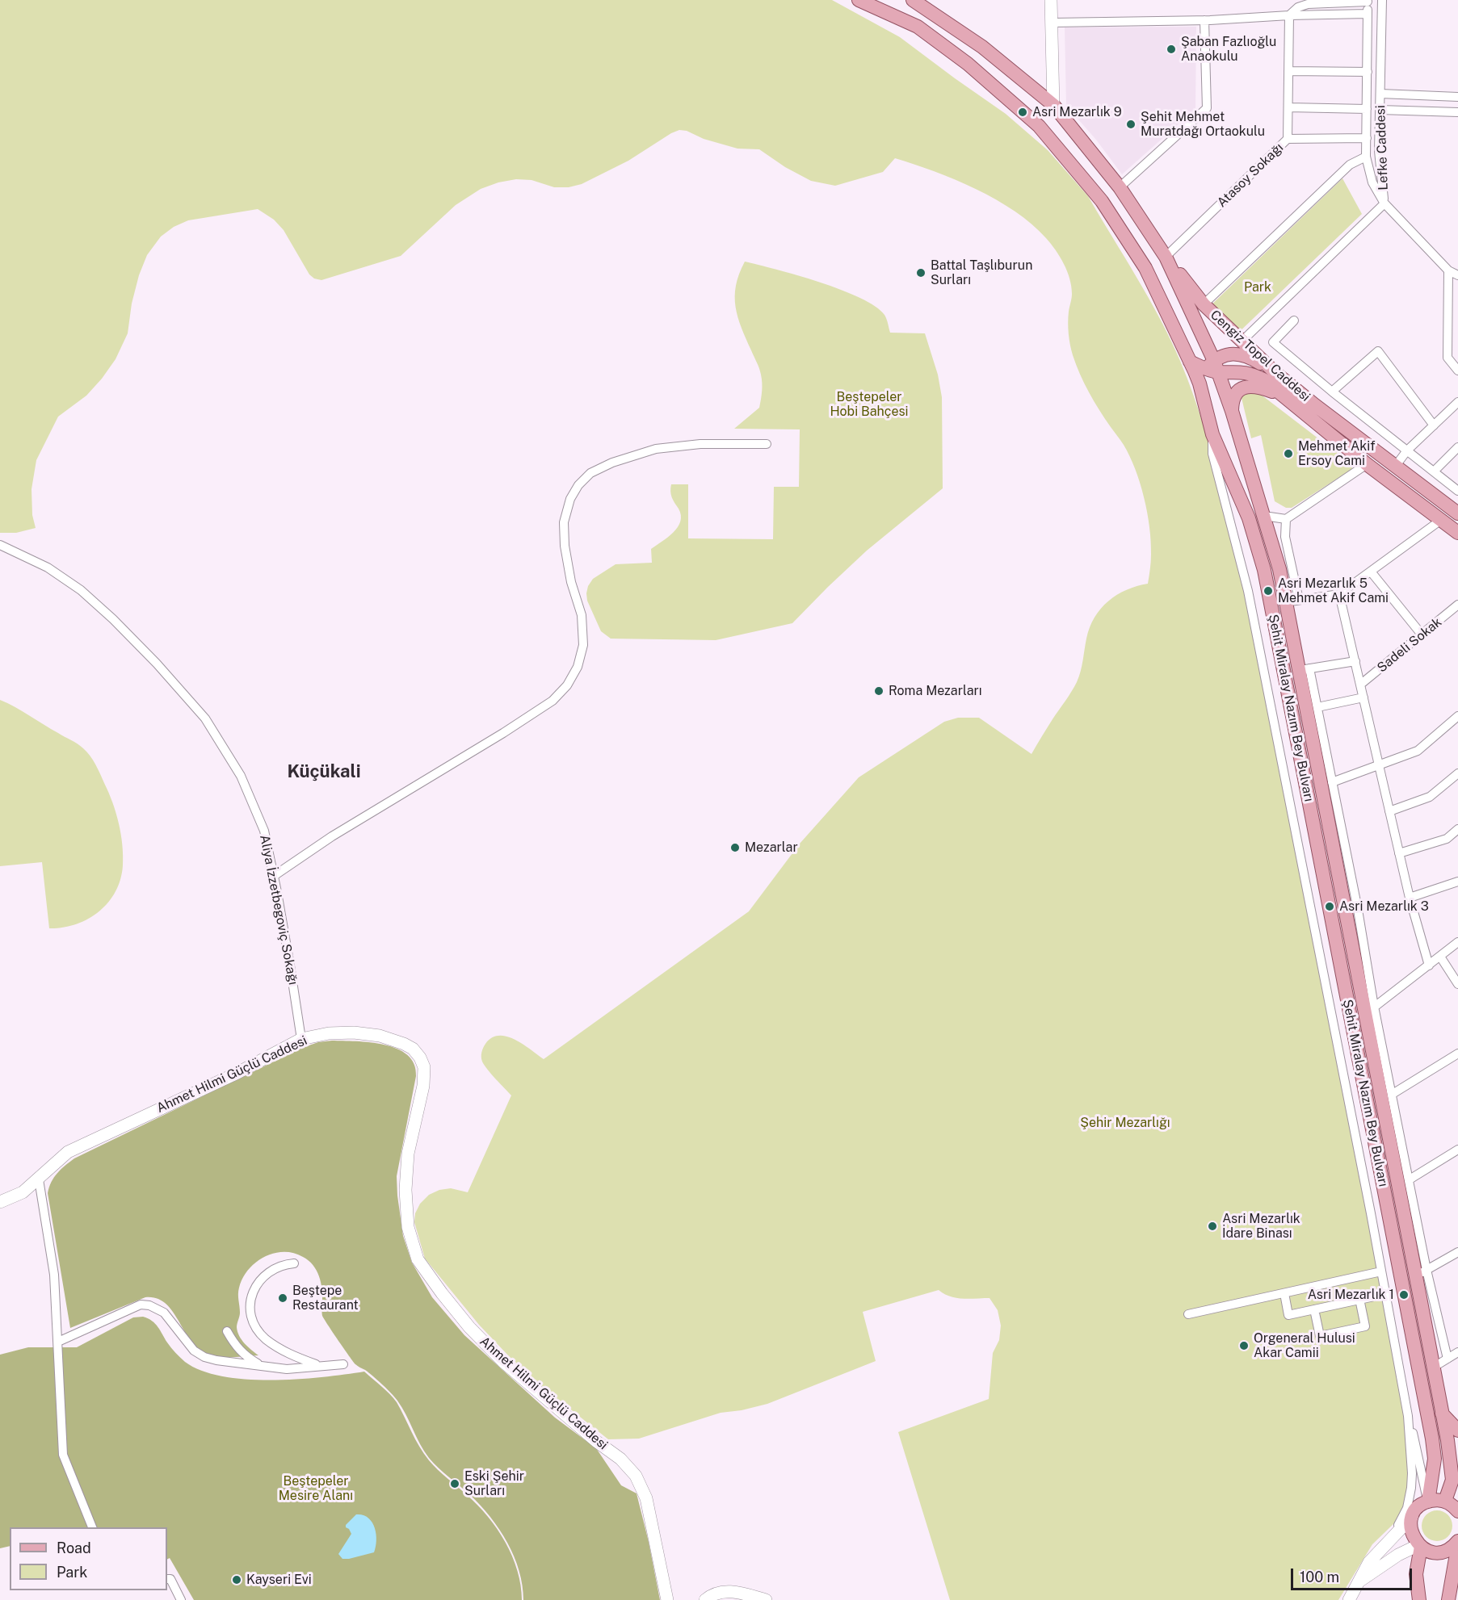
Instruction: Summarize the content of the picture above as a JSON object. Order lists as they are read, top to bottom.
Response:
{
  "streets": {
    "main road": ["Cengiz Topel Caddesi", "Şehit Miralay Nazım Bey Bulvarı"],
    "street": [
      "Lefke Caddesi",
      "Atasoy Sokağı",
      "Sadeli Sokak",
      "Aliya İzzetbegoviç Sokağı",
      "Ahmet Hilmi Güçlü Caddesi"
    ]
  },
  "crossings": [
    ["Atasoy Sokağı", "Cengiz Topel Caddesi"],
    ["Atasoy Sokağı", "Şehit Miralay Nazım Bey Bulvarı"],
    ["Cengiz Topel Caddesi", "Şehit Miralay Nazım Bey Bulvarı"],
    ["Aliya İzzetbegoviç Sokağı", "Ahmet Hilmi Güçlü Caddesi"]
  ],
  "districts": ["Küçükali"],
  "parks": [
    "Park",
    "Beştepeler Hobi Bahçesi",
    "Şehir Mezarlığı",
    "Beştepeler Mesire Alanı"
  ],
  "places": [
    "Şaban Fazlıoğlu Anaokulu",
    "Asri Mezarlık 9",
    "Şehit Mehmet Muratdağı Ortaokulu",
    "Battal Taşlıburun Surları",
    "Mehmet Akif Ersoy Cami",
    "Asri Mezarlık 5 Mehmet Akif Cami",
    "Roma Mezarları",
    "Mezarlar",
    "Asri Mezarlık 3",
    "Asri Mezarlık İdare Binası",
    "Asri Mezarlık 1",
    "Beştepe Restaurant",
    "Orgeneral Hulusi Akar Camii",
    "Eski Şehir Surları",
    "Kayseri Evi"
  ],
  "legend": ["Road", "Park"],
  "scale_bar": "100 m"
}
